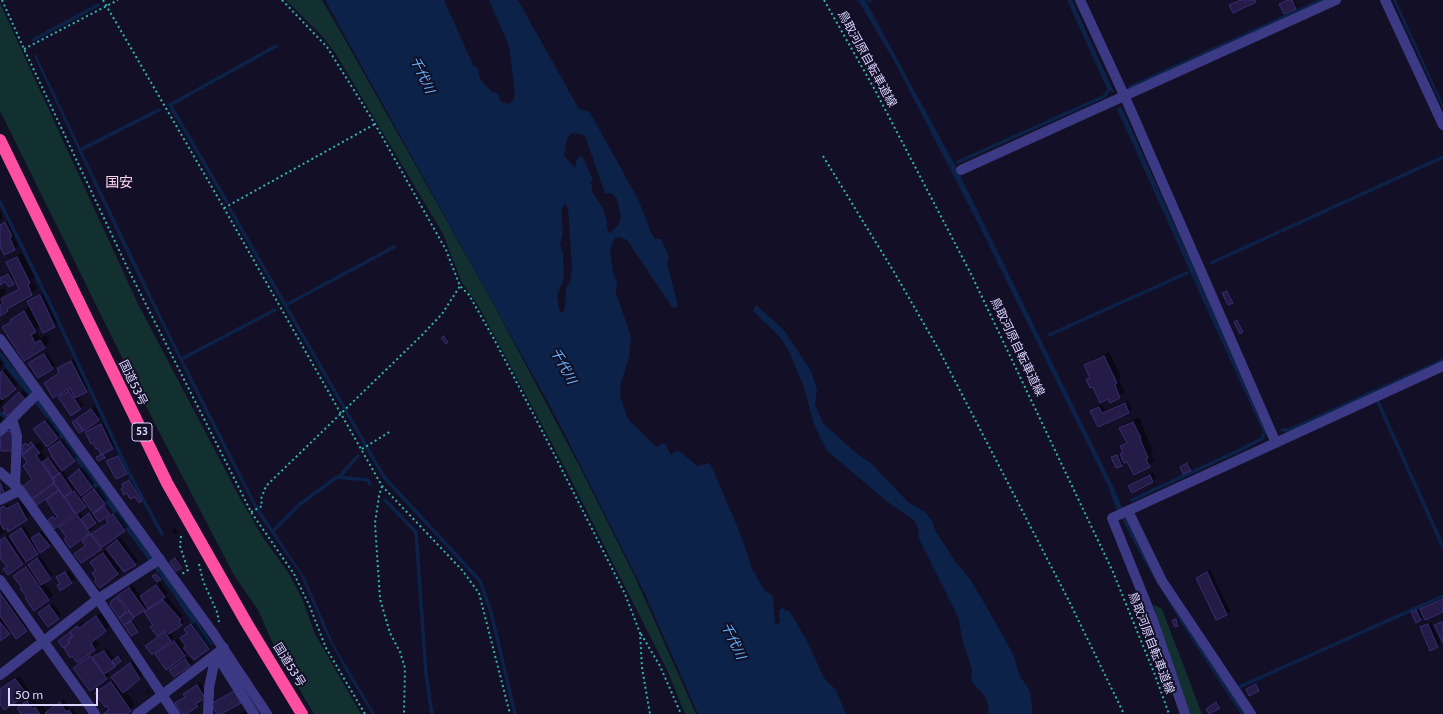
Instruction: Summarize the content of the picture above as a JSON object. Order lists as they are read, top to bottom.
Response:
{
  "streets": {
    "highway": ["国道53号", "53"],
    "path": ["鳥取河原自転車道線"]
  },
  "districts": ["国安"],
  "water": ["千代川"],
  "scale_bar": "50 m"
}
